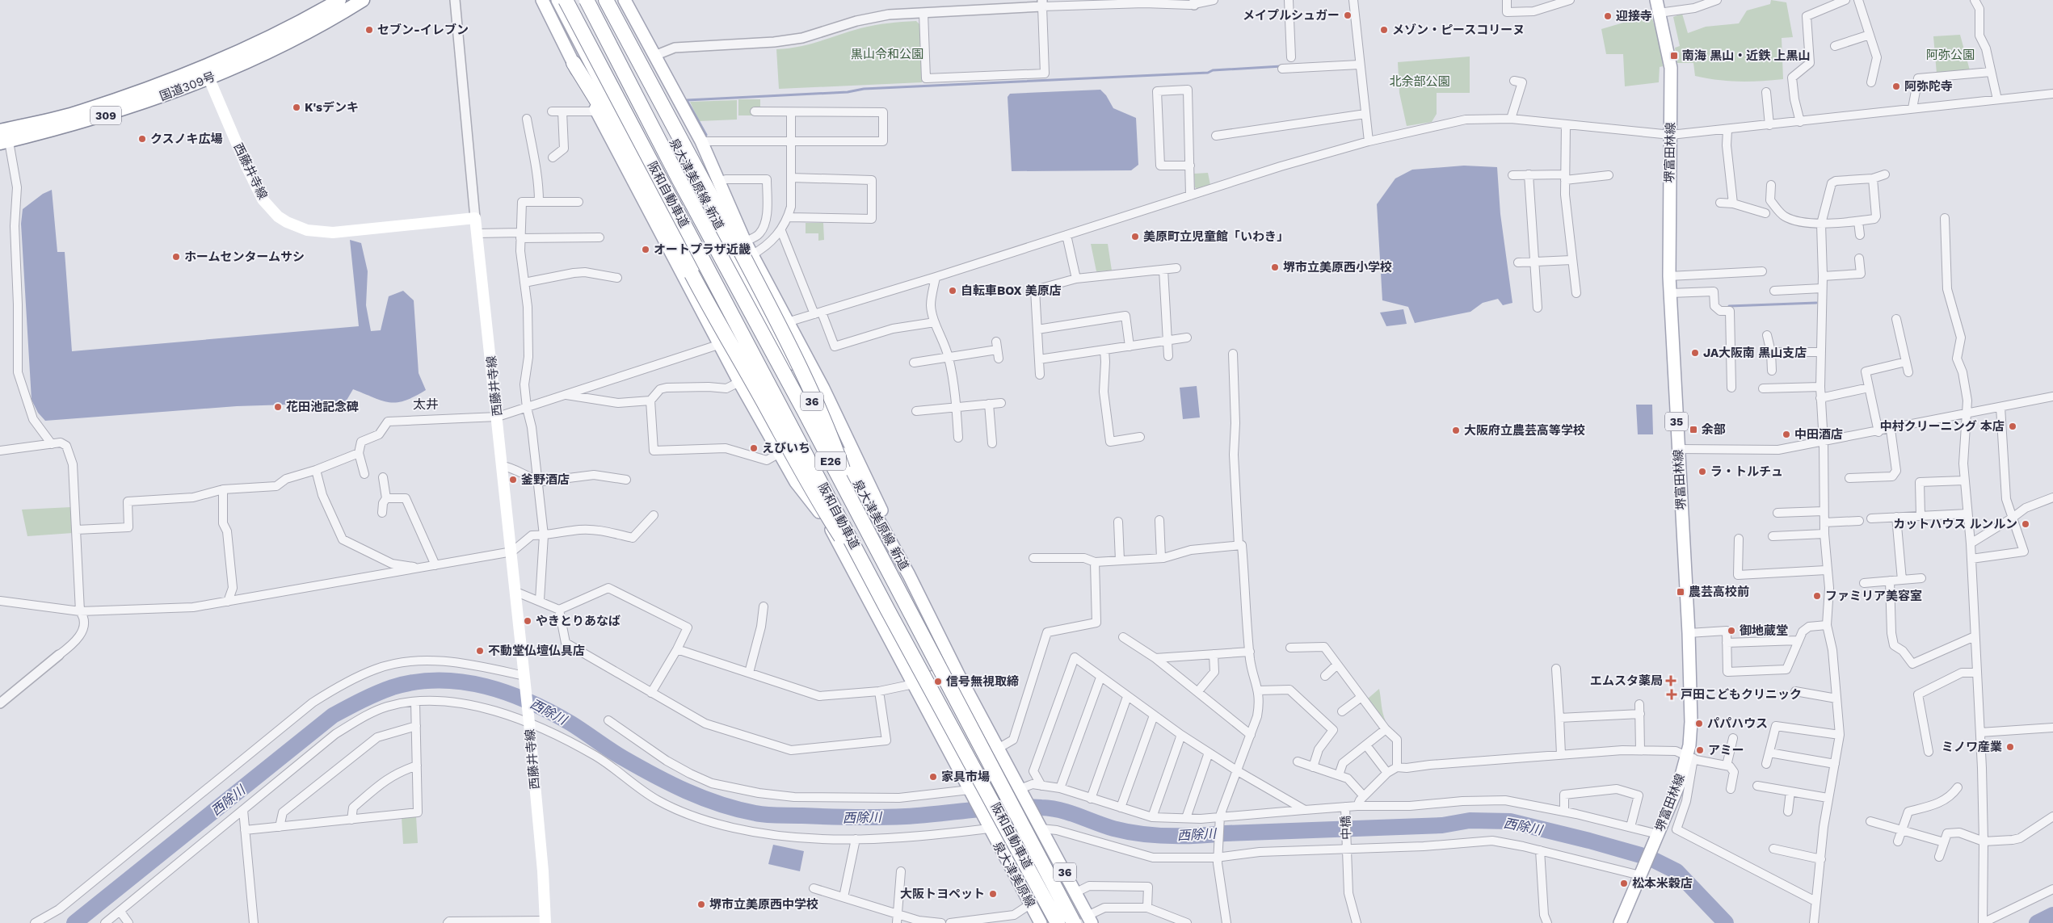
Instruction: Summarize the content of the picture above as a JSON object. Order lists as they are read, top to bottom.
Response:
{
  "streets": {
    "highway": [
      "国道309号",
      "309",
      "阪和自動車道",
      "E26"
    ],
    "main road": [
      "堺富田林線",
      "西藤井寺線",
      "泉大津美原線 新道",
      "36",
      "35",
      "泉大津美原線"
    ],
    "street": ["中橋"]
  },
  "crossings": [
    ["国道309号", "西藤井寺線"],
    ["泉大津美原線 新道", "36"]
  ],
  "districts": ["太井"],
  "water": ["西除川"],
  "parks": ["黒山令和公園", "阿弥公園", "北余部公園"],
  "places": {
    "other": [
      "メイプルシュガー",
      "迎接寺",
      "セブン-イレブン",
      "メゾン・ピースコリーヌ",
      "阿弥陀寺",
      "K'sデンキ",
      "クスノキ広場",
      "美原町立児童館「いわき」",
      "オートプラザ近畿",
      "ホームセンタームサシ",
      "堺市立美原西小学校",
      "自転車BOX 美原店",
      "JA大阪南 黒山支店",
      "花田池記念碑",
      "中村クリーニング 本店",
      "大阪府立農芸高等学校",
      "中田酒店",
      "えびいち",
      "ラ・トルチュ",
      "釜野酒店",
      "カットハウス ルンルン",
      "ファミリア美容室",
      "やきとりあなば",
      "御地蔵堂",
      "不動堂仏壇仏具店",
      "信号無視取締",
      "パパハウス",
      "ミノワ産業",
      "アミー",
      "家具市場",
      "松本米穀店",
      "大阪トヨペット",
      "堺市立美原西中学校"
    ],
    "transit": ["南海 黒山・近鉄 上黒山", "余部", "農芸高校前"],
    "health": ["エムスタ薬局", "戸田こどもクリニック"]
  }
}
